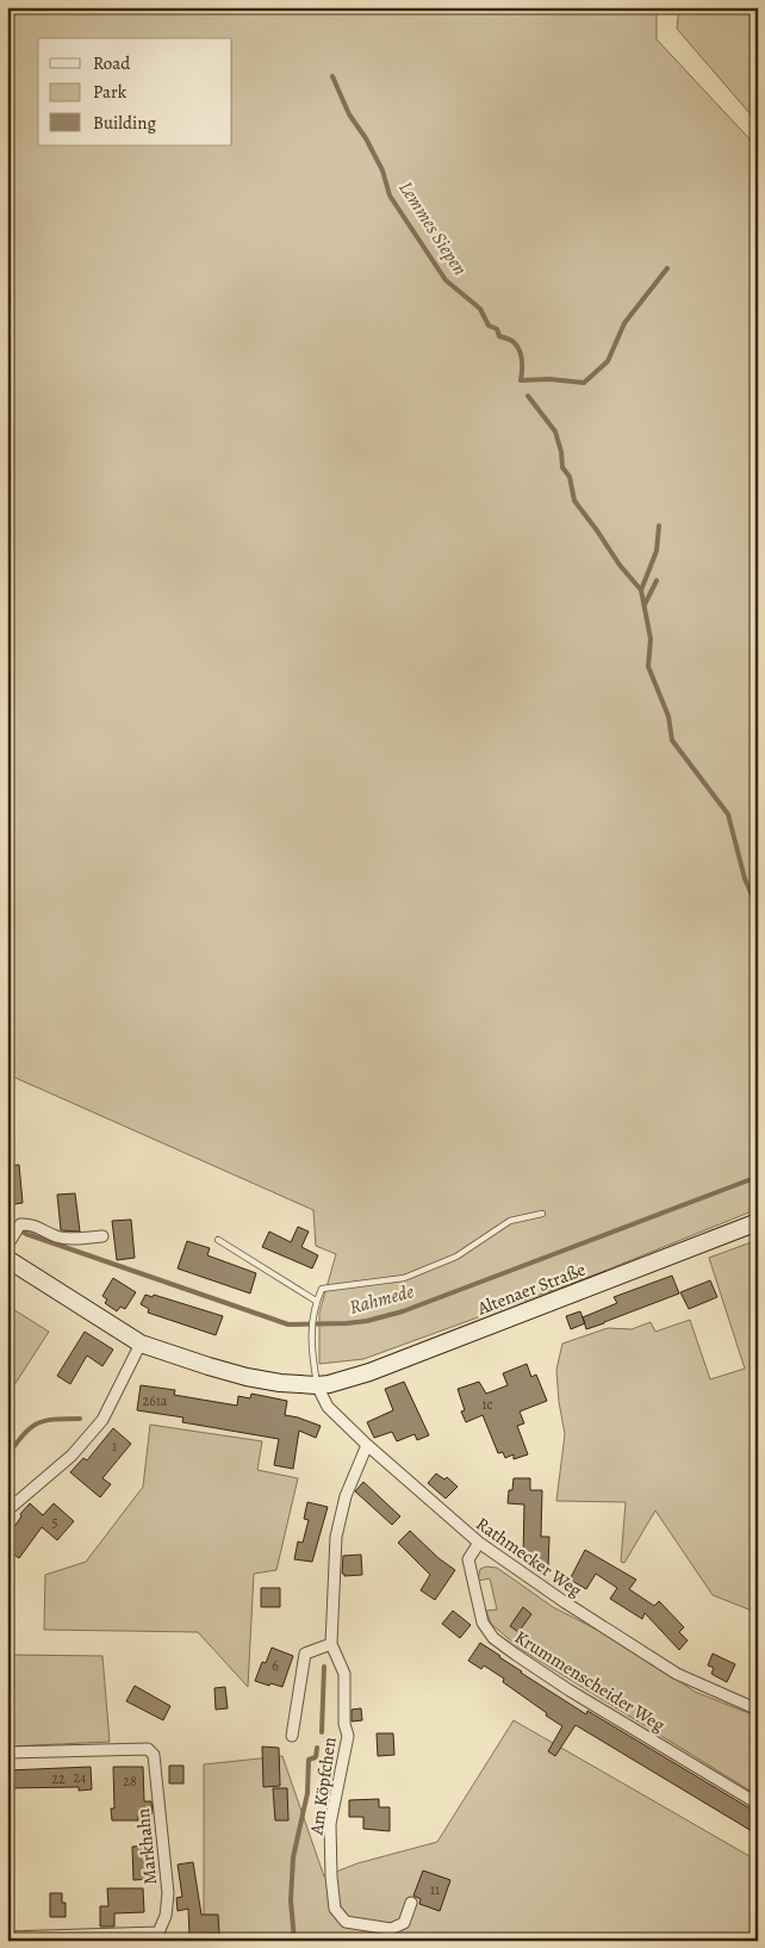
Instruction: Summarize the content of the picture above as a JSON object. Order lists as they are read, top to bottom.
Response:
{
  "streets": {
    "main road": ["Altenaer Straße"],
    "street": [
      "Rathmecker Weg",
      "Krummenscheider Weg",
      "Am Köpfchen",
      "Markhahn"
    ]
  },
  "crossings": [
    ["Altenaer Straße", "Rathmecker Weg"],
    ["Rathmecker Weg", "Krummenscheider Weg"],
    ["Rathmecker Weg", "Am Köpfchen"]
  ],
  "water": ["Lemmes Siepen", "Rahmede"],
  "house_numbers": [
    "261a",
    "1c",
    "1",
    "5",
    "6",
    "24",
    "22",
    "28",
    "11"
  ],
  "legend": ["Road", "Park", "Building"]
}
